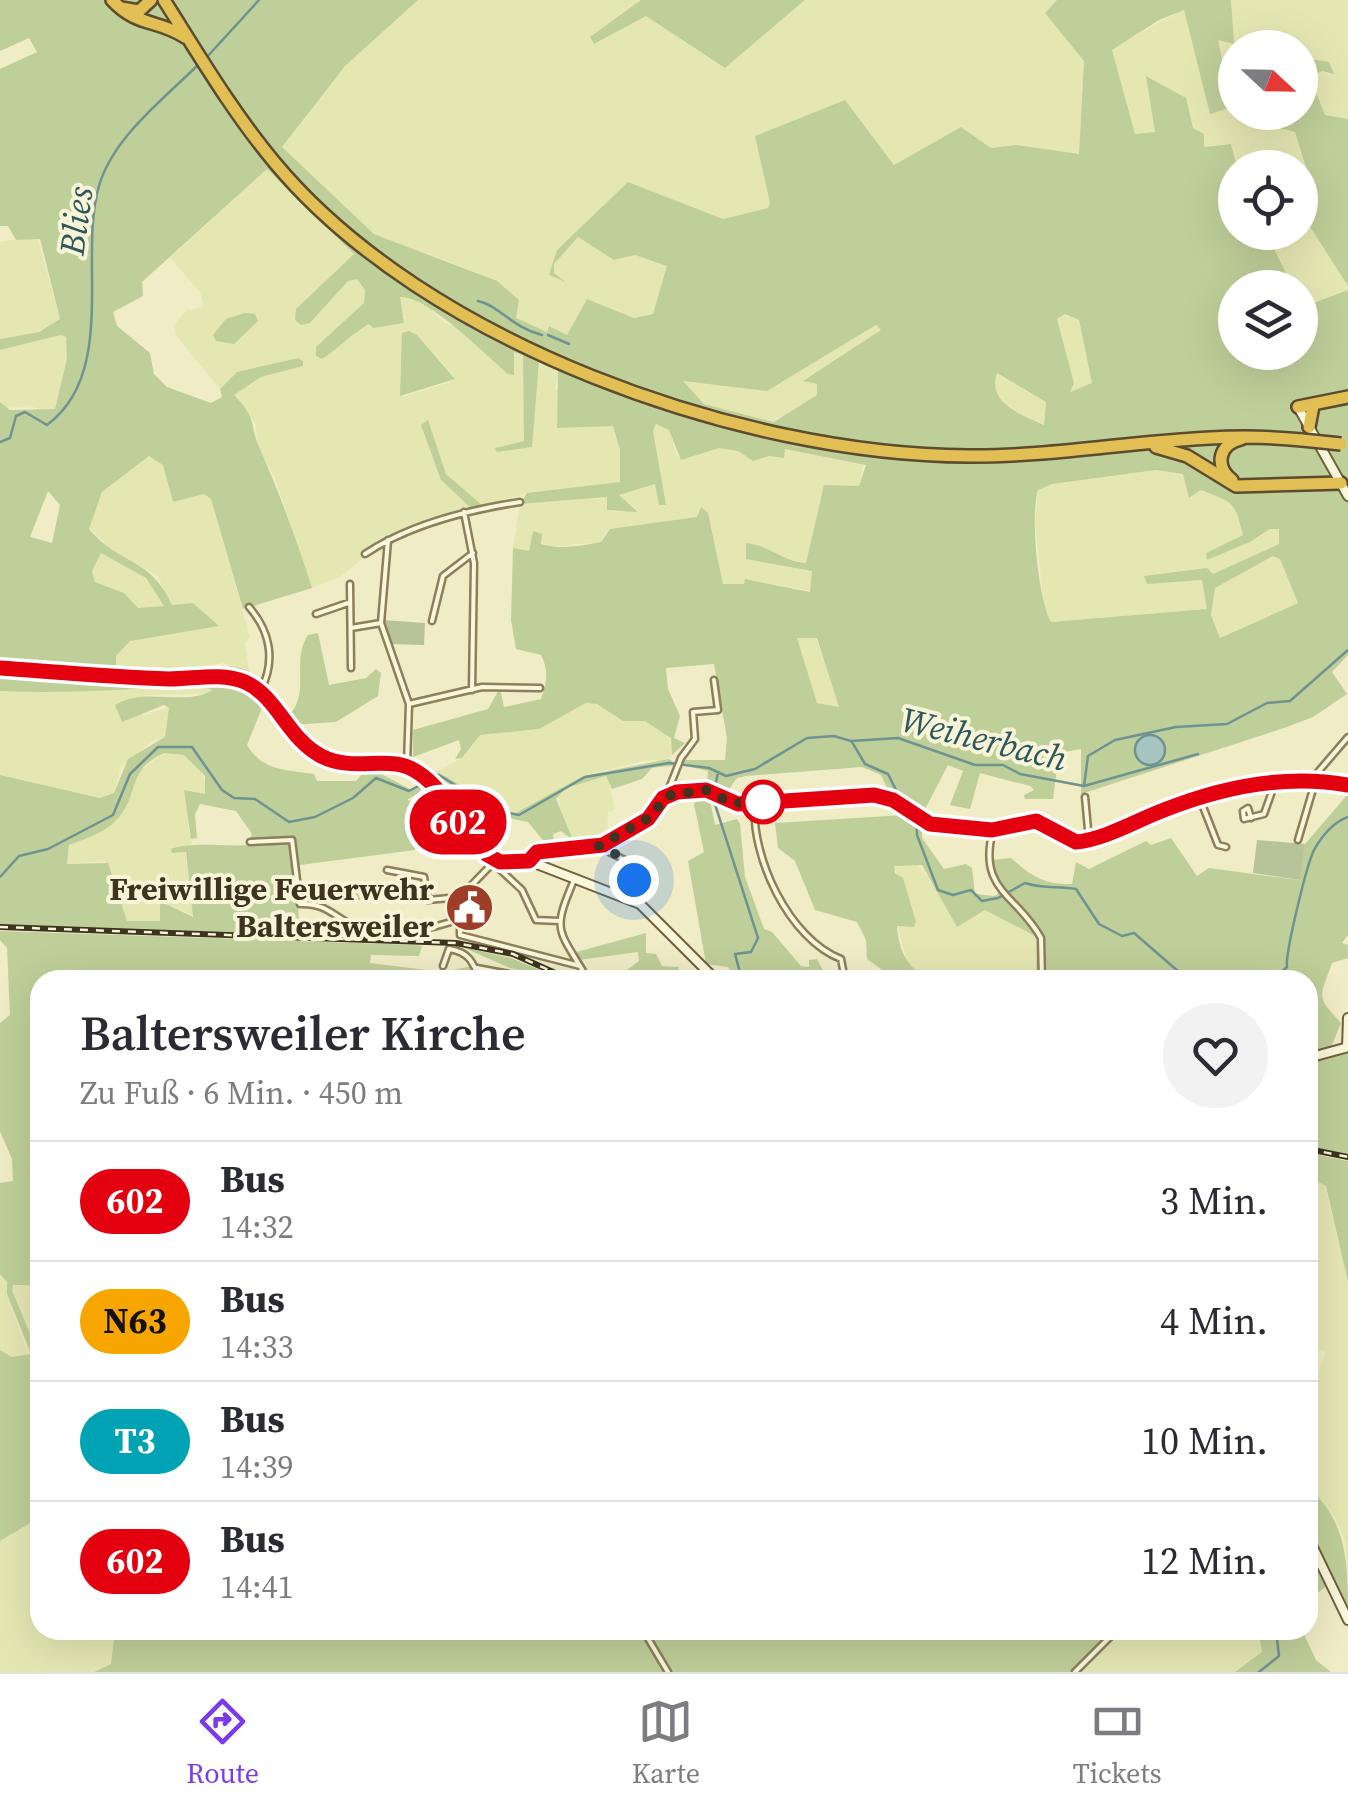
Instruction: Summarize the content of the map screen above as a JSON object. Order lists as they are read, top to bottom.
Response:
{
  "water": ["Blies", "Weiherbach"],
  "places": {
    "public building": ["Freiwillige Feuerwehr Baltersweiler"]
  },
  "lines": ["bus line 602"],
  "north": "right",
  "page": {
    "on_map": "602",
    "heading": ["Baltersweiler Kirche", "Zu Fuß · 6 Min. · 450 m"],
    "list": [
      {
        "mark": "602",
        "name": "Bus",
        "note": "14:32",
        "value": "3 Min."
      },
      {
        "mark": "N63",
        "name": "Bus",
        "note": "14:33",
        "value": "4 Min."
      },
      {
        "mark": "T3",
        "name": "Bus",
        "note": "14:39",
        "value": "10 Min."
      },
      {
        "mark": "602",
        "name": "Bus",
        "note": "14:41",
        "value": "12 Min."
      }
    ],
    "tabs": ["Route", "Karte", "Tickets"]
  }
}
